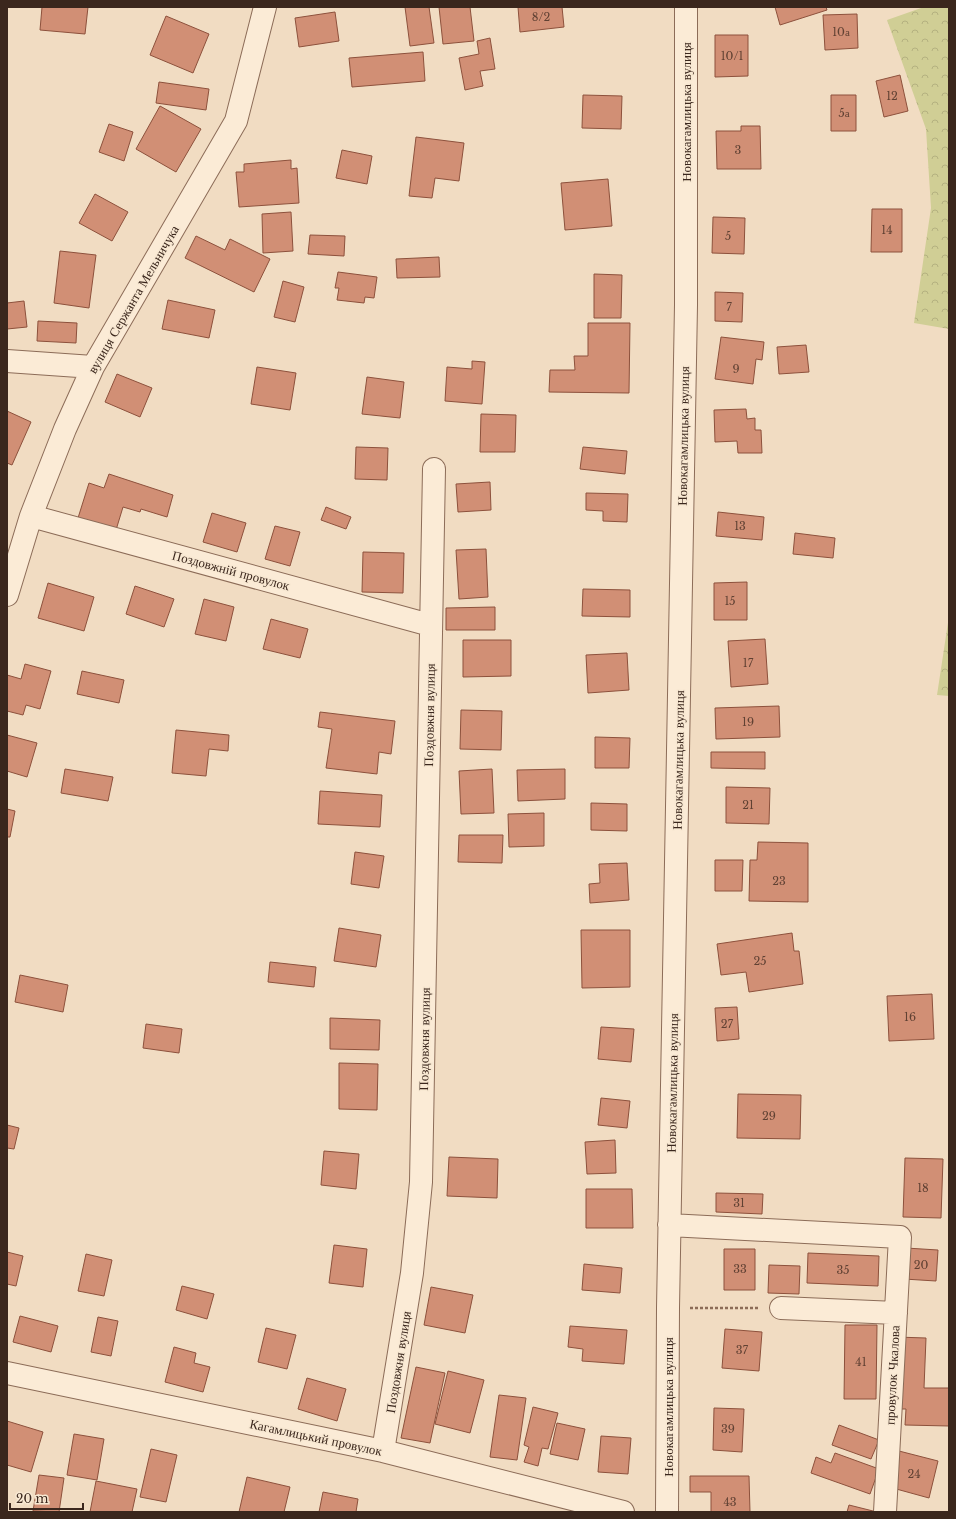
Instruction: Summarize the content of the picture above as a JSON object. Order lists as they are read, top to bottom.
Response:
{
  "streets": {
    "street": [
      "Новокагамлицька вулиця",
      "вулиця Сержанта Мельничука",
      "Поздовжній провулок",
      "Поздовжня вулиця",
      "провулок Чкалова",
      "Кагамлицький провулок"
    ]
  },
  "crossings": [
    ["Новокагамлицька вулиця", "провулок Чкалова"],
    ["вулиця Сержанта Мельничука", "Поздовжній провулок"],
    ["Поздовжній провулок", "Поздовжня вулиця"],
    ["Поздовжня вулиця", "Кагамлицький провулок"]
  ],
  "house_numbers": [
    "8/2",
    "10а",
    "10/1",
    "12",
    "5а",
    "3",
    "14",
    "5",
    "7",
    "9",
    "13",
    "15",
    "17",
    "19",
    "21",
    "23",
    "25",
    "16",
    "27",
    "29",
    "18",
    "31",
    "20",
    "33",
    "35",
    "37",
    "41",
    "39",
    "24",
    "43"
  ],
  "scale_bar": "20 m"
}
